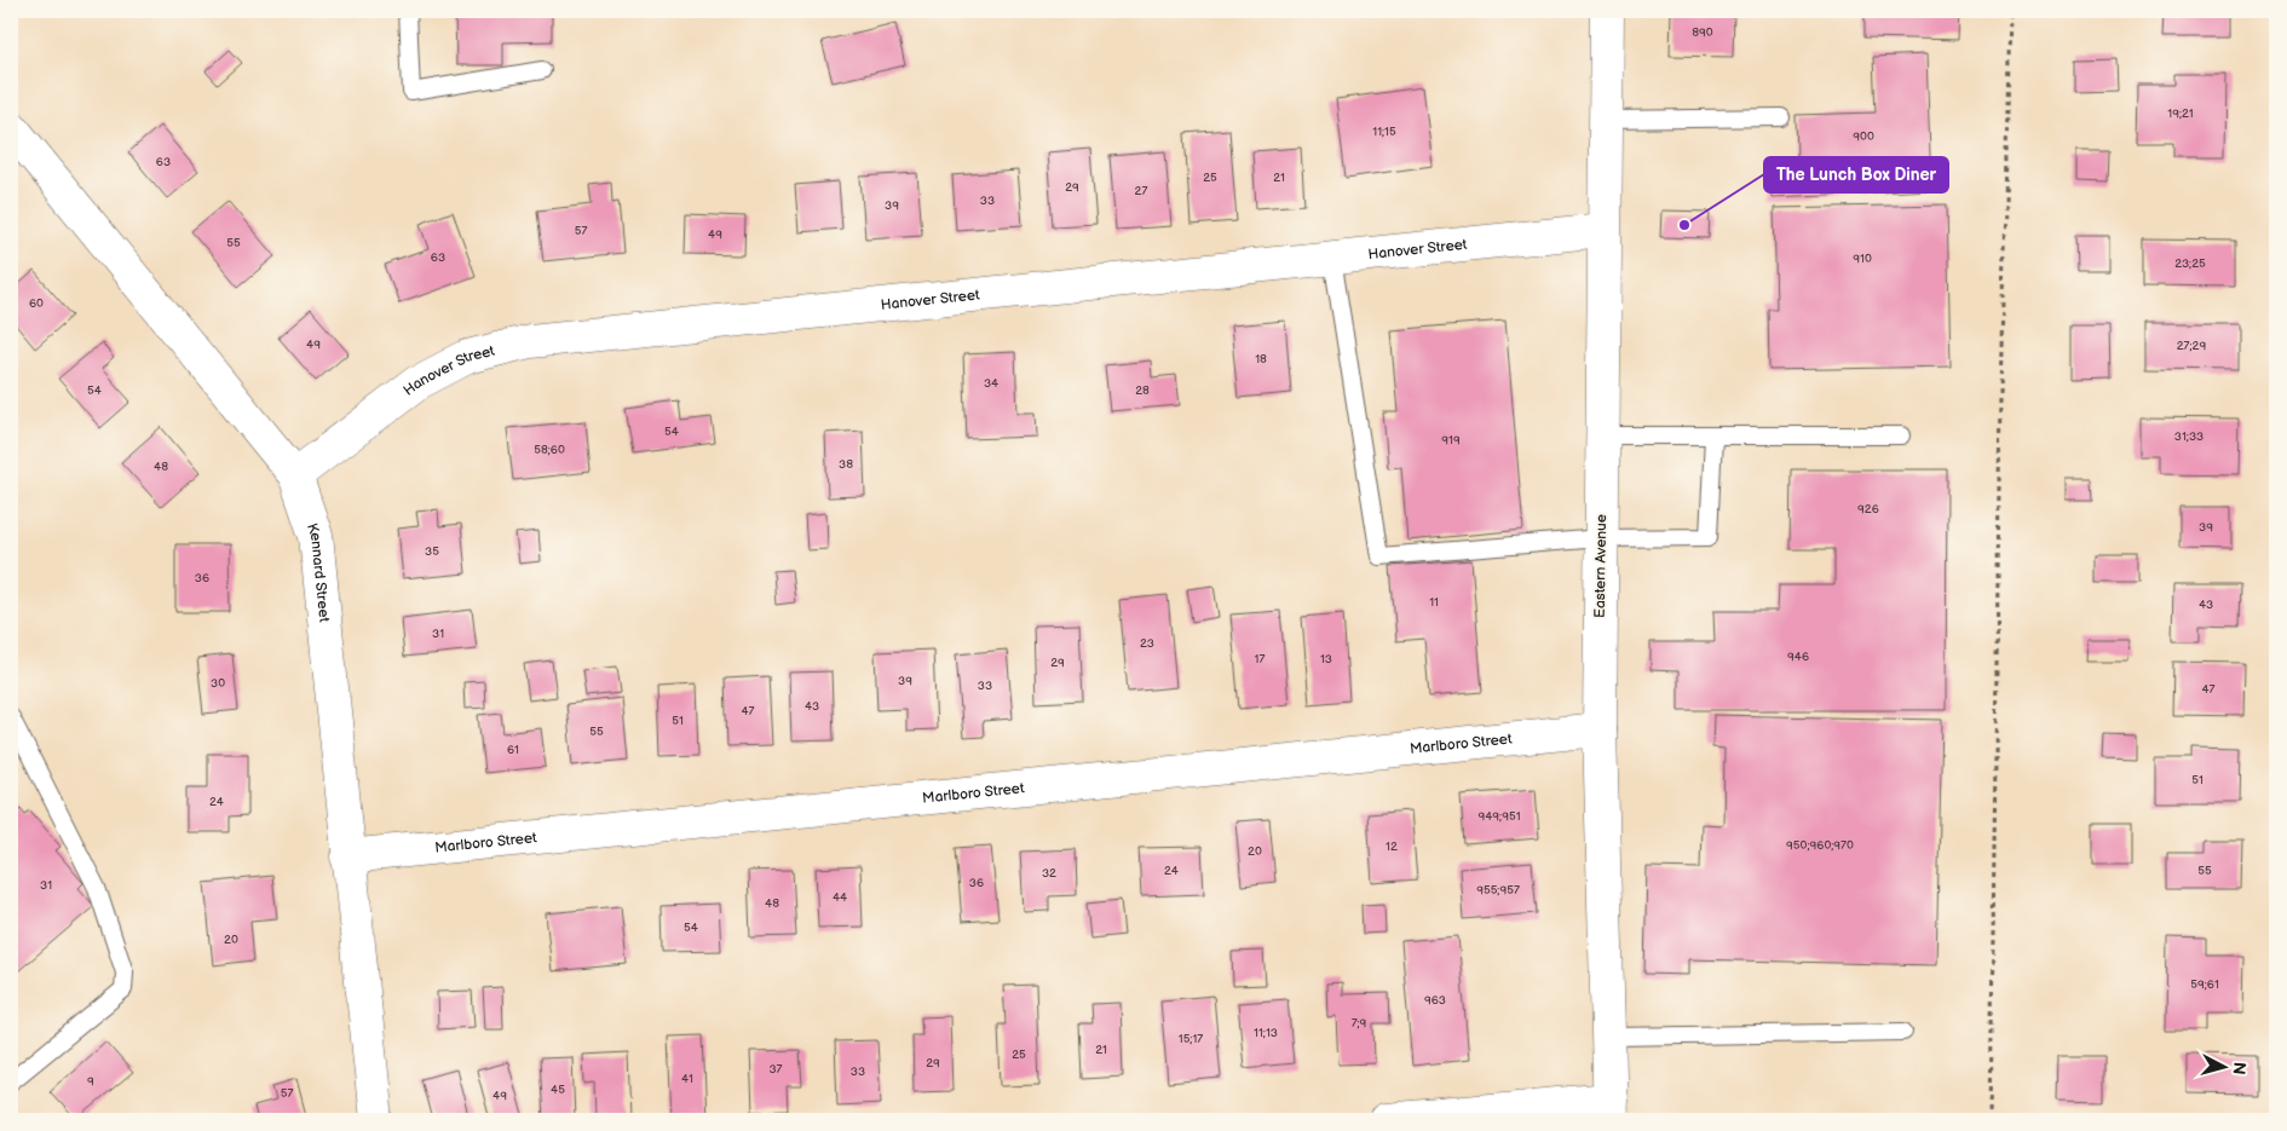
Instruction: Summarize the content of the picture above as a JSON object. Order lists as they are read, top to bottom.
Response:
{
  "streets": {
    "street": [
      "Hanover Street",
      "Eastern Avenue",
      "Kennard Street",
      "Marlboro Street"
    ]
  },
  "crossings": [
    ["Hanover Street", "Eastern Avenue"],
    ["Hanover Street", "Kennard Street"],
    ["Eastern Avenue", "Marlboro Street"],
    ["Kennard Street", "Marlboro Street"]
  ],
  "places": ["The Lunch Box Diner"],
  "house_numbers": [
    "890",
    "19;21",
    "11;15",
    "900",
    "63",
    "25",
    "21",
    "29",
    "27",
    "33",
    "39",
    "57",
    "49",
    "55",
    "63",
    "910",
    "23;25",
    "60",
    "49",
    "27;29",
    "18",
    "34",
    "54",
    "28",
    "54",
    "31;33",
    "919",
    "58;60",
    "38",
    "48",
    "926",
    "39",
    "35",
    "36",
    "11",
    "43",
    "31",
    "23",
    "946",
    "17",
    "13",
    "29",
    "39",
    "30",
    "33",
    "47",
    "43",
    "47",
    "51",
    "55",
    "61",
    "51",
    "24",
    "949;951",
    "950;960;970",
    "12",
    "20",
    "24",
    "55",
    "32",
    "36",
    "31",
    "955;957",
    "44",
    "48",
    "54",
    "20",
    "59;61",
    "963",
    "7;9",
    "11;13",
    "15;17",
    "21",
    "25",
    "29",
    "37",
    "33",
    "41",
    "9",
    "45",
    "57",
    "49"
  ],
  "north": "right"
}
